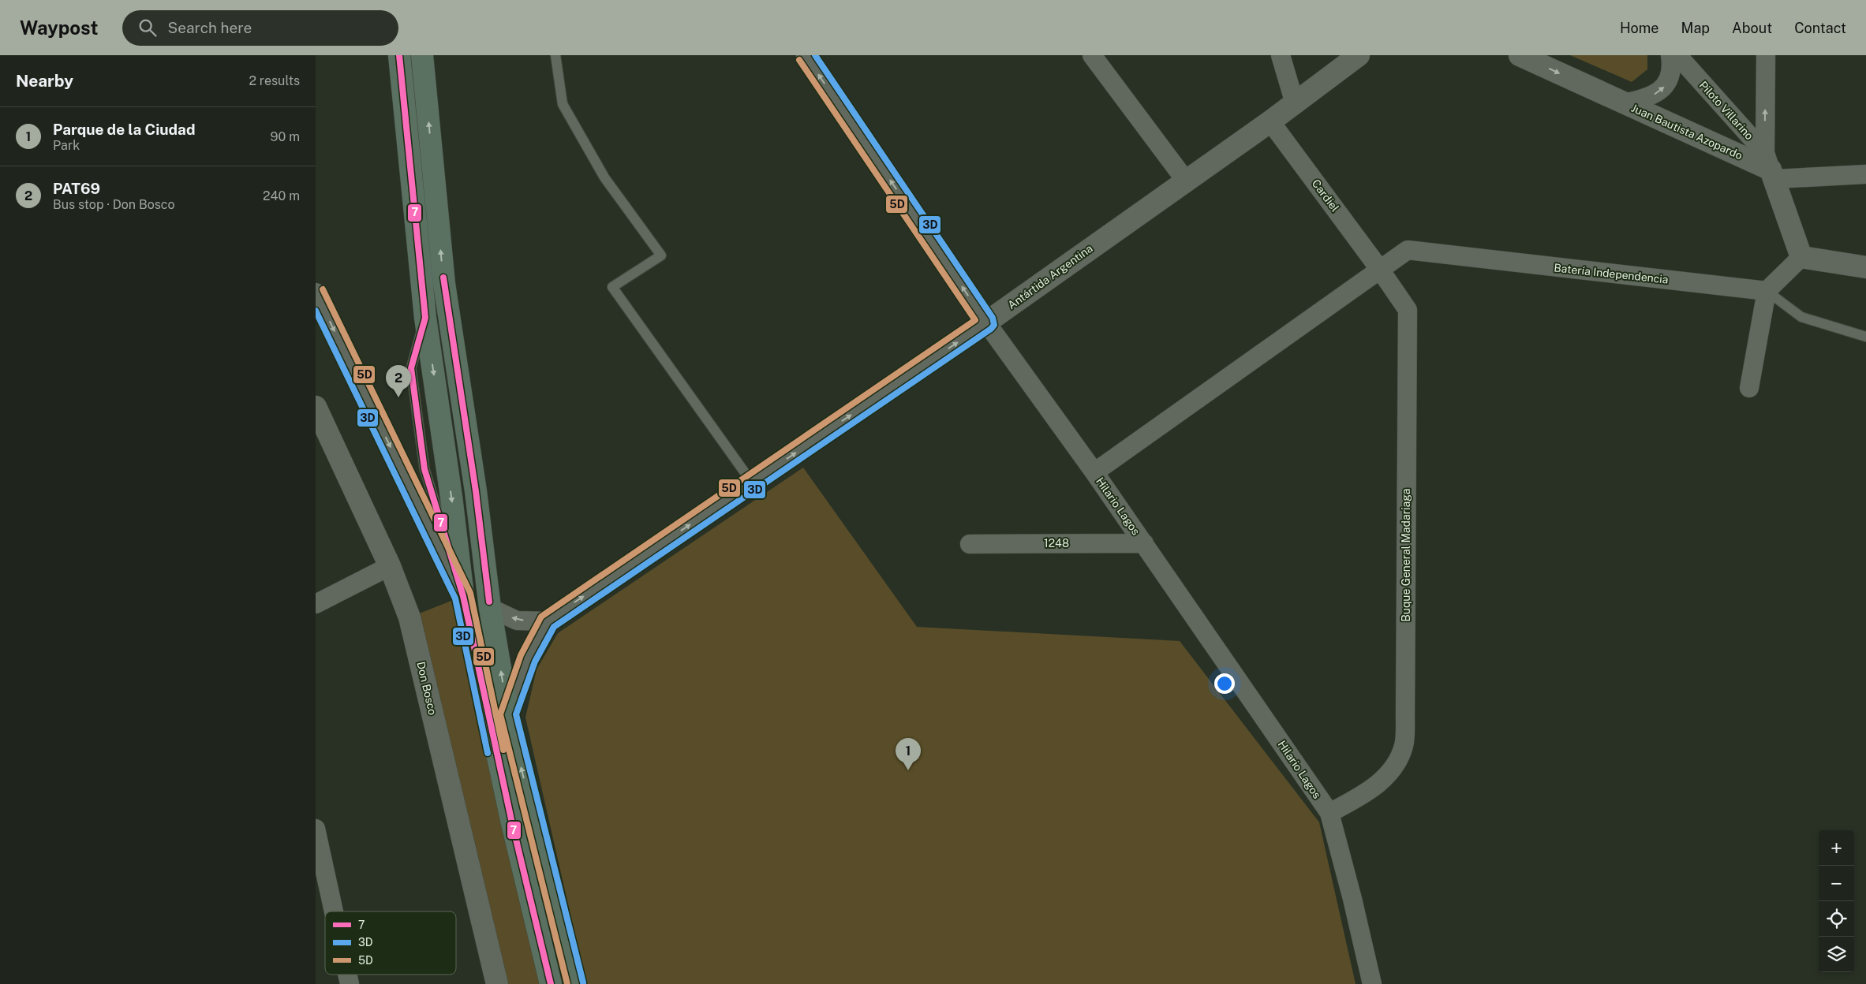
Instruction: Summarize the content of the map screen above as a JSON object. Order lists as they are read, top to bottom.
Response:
{
  "streets": {
    "street": [
      "Piloto Villarino",
      "Juan Bautista Azopardo",
      "Cardiel",
      "Batería Independencia",
      "Antártida Argentina",
      "Hilario Lagos",
      "1248",
      "Buque General Madariaga",
      "Don Bosco"
    ]
  },
  "crossings": [
    ["Piloto Villarino", "Juan Bautista Azopardo"],
    ["Cardiel", "Batería Independencia"],
    ["Cardiel", "Antártida Argentina"],
    ["Cardiel", "Buque General Madariaga"],
    ["Batería Independencia", "Buque General Madariaga"],
    ["Antártida Argentina", "Hilario Lagos"],
    ["Hilario Lagos", "1248"],
    ["Hilario Lagos", "Buque General Madariaga"]
  ],
  "one_way": ["Juan Bautista Azopardo", "Antártida Argentina"],
  "lines": ["transit line 7", "transit line 3D", "transit line 5D"],
  "legend": ["7", "3D", "5D"],
  "page": {
    "header": "Waypost",
    "search": "Search here",
    "nav": [
      "Home",
      "Map",
      "About",
      "Contact"
    ],
    "heading": ["Nearby", "2 results"],
    "list": [
      {
        "mark": "1",
        "name": "Parque de la Ciudad",
        "note": "Park",
        "value": "90 m"
      },
      {
        "mark": "2",
        "name": "PAT69",
        "note": "Bus stop · Don Bosco",
        "value": "240 m"
      }
    ],
    "pins": ["2", "1"],
    "map_buttons": ["+", "−"]
  }
}
